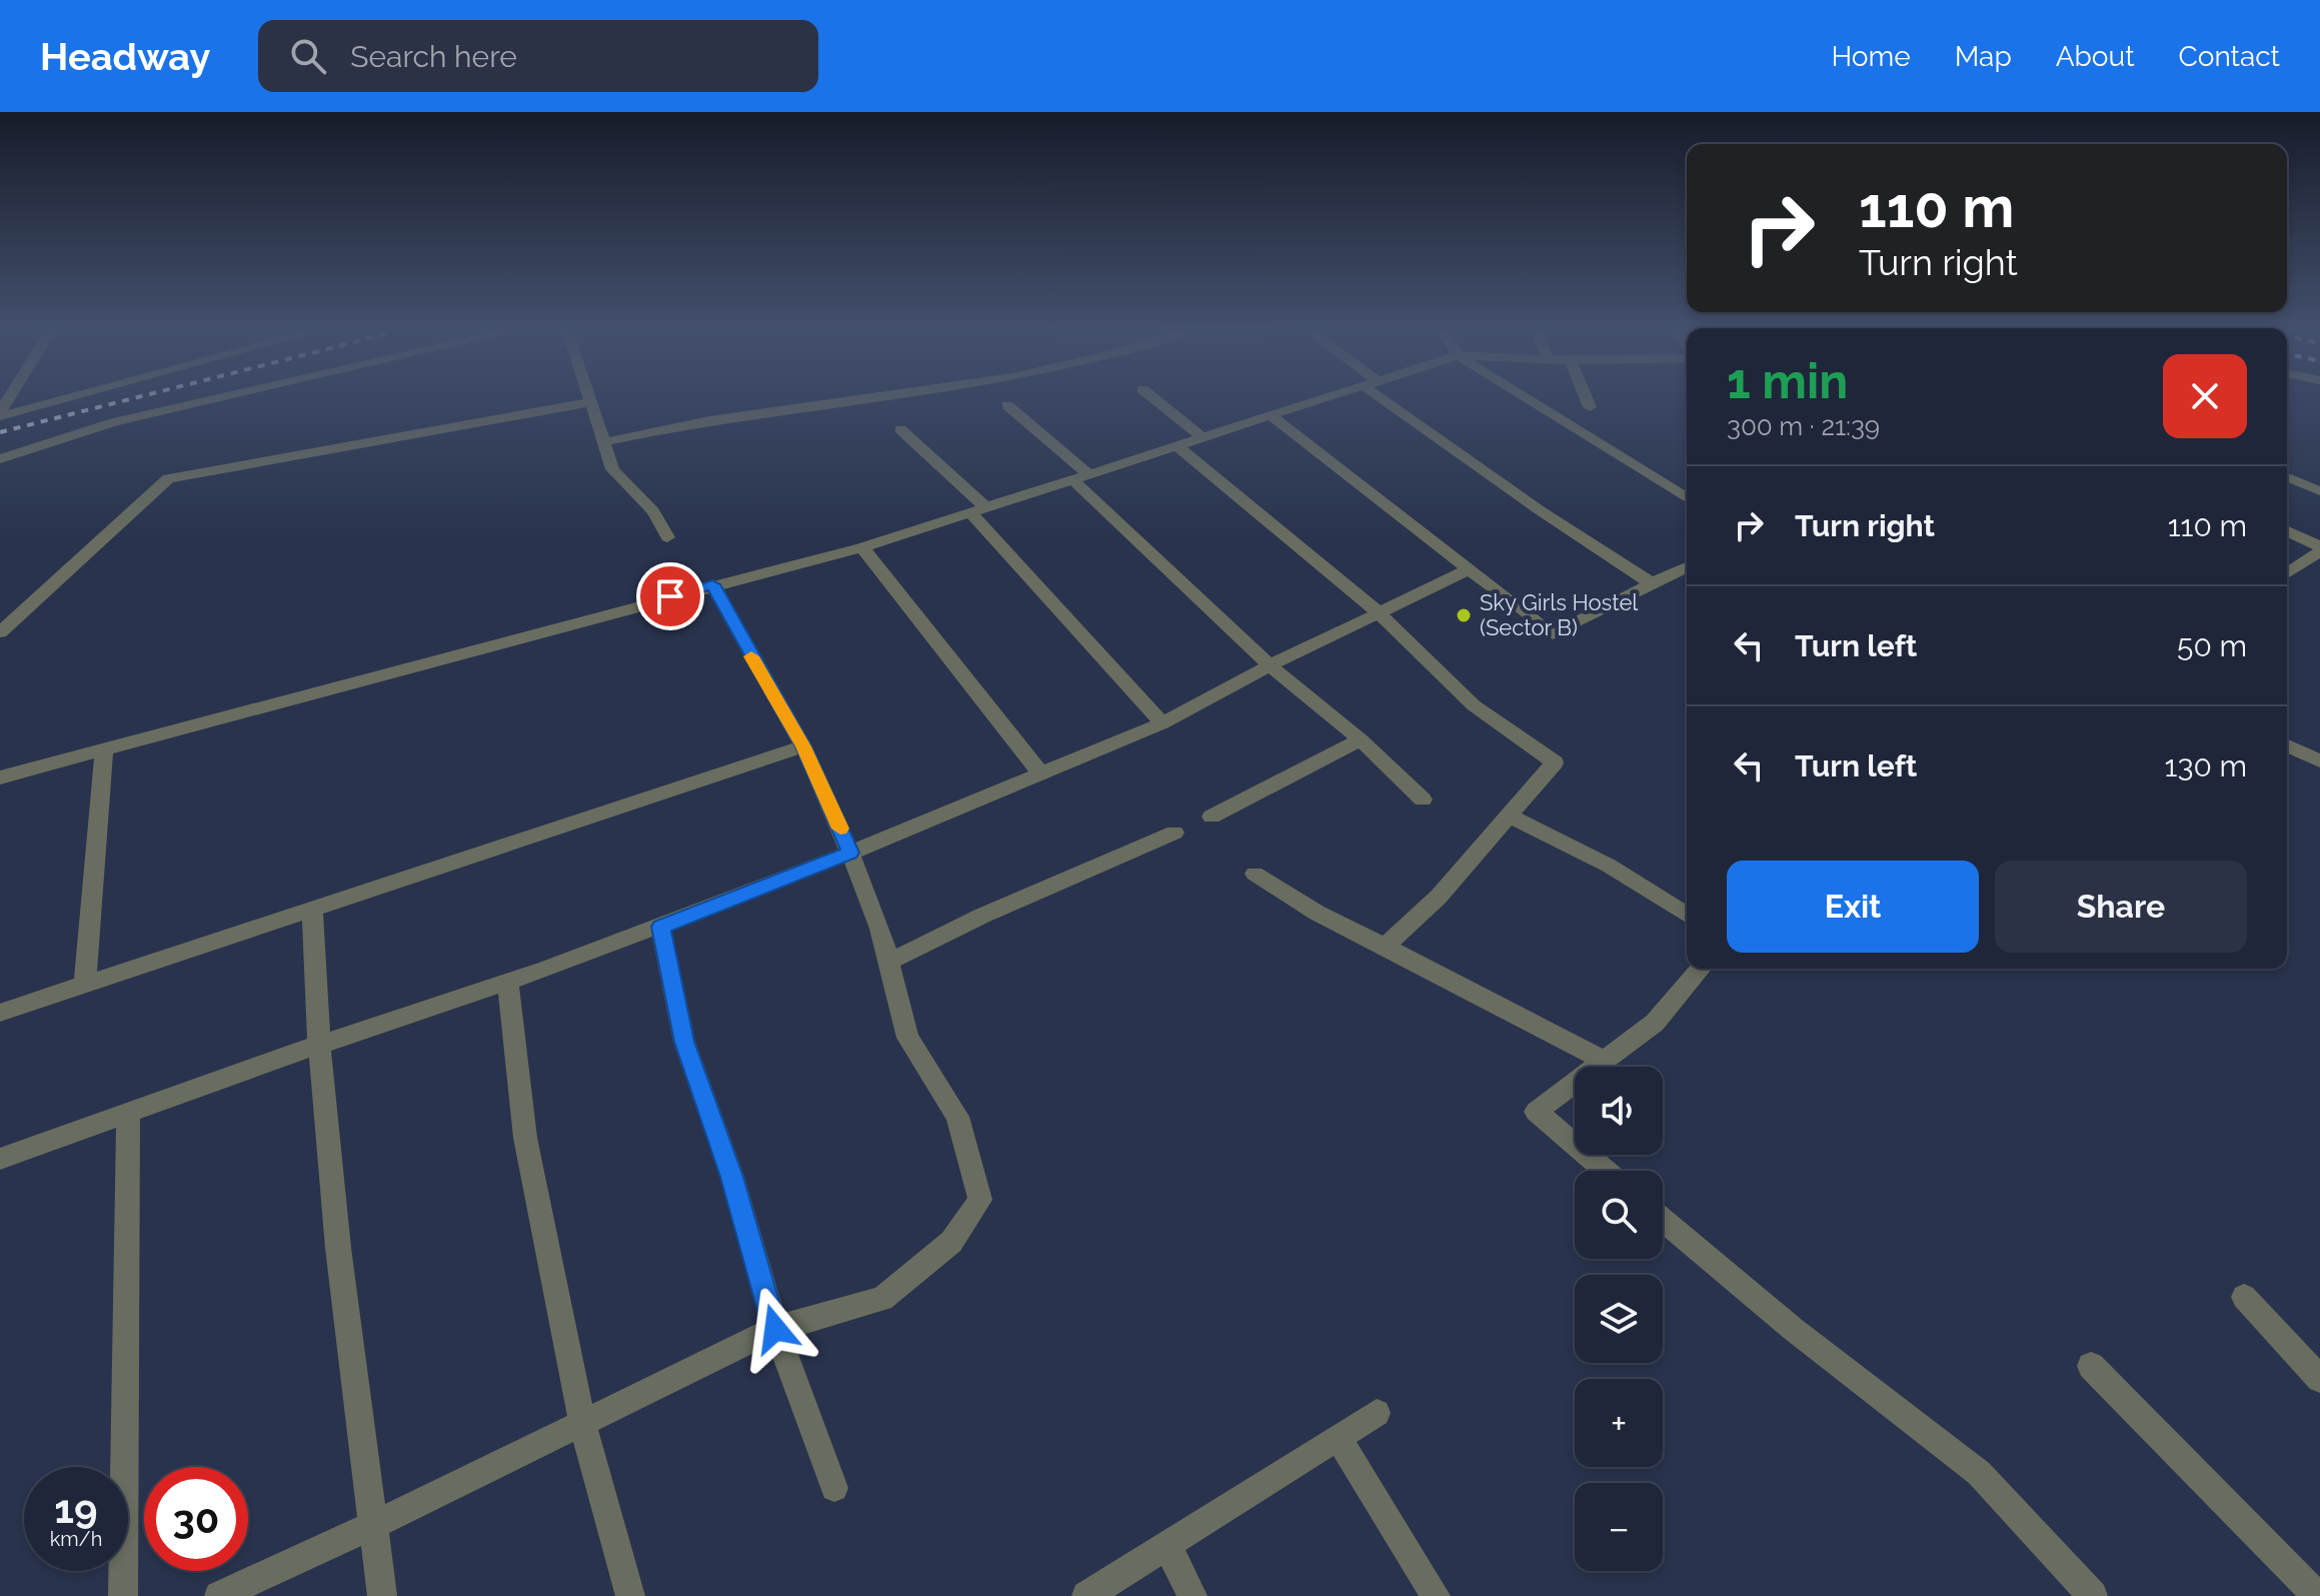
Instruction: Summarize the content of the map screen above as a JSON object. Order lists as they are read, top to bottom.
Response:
{
  "places": ["Sky Girls Hostel (Sector B)"],
  "page": {
    "header": "Headway",
    "search": "Search here",
    "nav": [
      "Home",
      "Map",
      "About",
      "Contact"
    ],
    "turn": ["110 m", "Turn right"],
    "heading": ["1 min", "300 m · 21:39"],
    "list": [
      {
        "name": "Turn right",
        "value": "110 m"
      },
      {
        "name": "Turn left",
        "value": "50 m"
      },
      {
        "name": "Turn left",
        "value": "130 m"
      }
    ],
    "buttons": ["Exit", "Share"],
    "map_buttons": ["+", "−"],
    "speed": "19 km/h",
    "limit": "30"
  }
}
